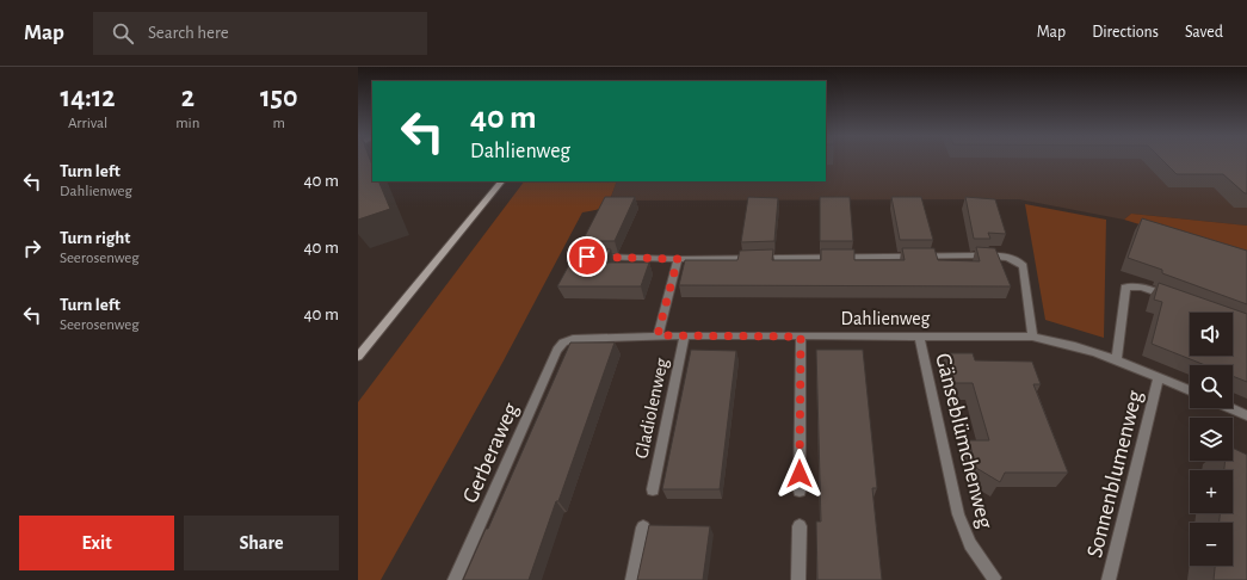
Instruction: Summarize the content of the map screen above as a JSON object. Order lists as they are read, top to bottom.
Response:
{
  "streets": {
    "street": [
      "Dahlienweg",
      "Gladiolenweg",
      "Gänseblümchenweg",
      "Gerberaweg",
      "Sonnenblumenweg"
    ]
  },
  "crossings": [
    ["Dahlienweg", "Gladiolenweg"],
    ["Dahlienweg", "Gänseblümchenweg"],
    ["Dahlienweg", "Gerberaweg"],
    ["Dahlienweg", "Sonnenblumenweg"]
  ],
  "page": {
    "header": "Map",
    "search": "Search here",
    "nav": ["Map", "Directions", "Saved"],
    "eta": [
      "14:12",
      "Arrival",
      "2",
      "min",
      "150",
      "m"
    ],
    "turn": ["40 m", "Dahlienweg"],
    "list": [
      {
        "name": "Turn left",
        "note": "Dahlienweg",
        "value": "40 m"
      },
      {
        "name": "Turn right",
        "note": "Seerosenweg",
        "value": "40 m"
      },
      {
        "name": "Turn left",
        "note": "Seerosenweg",
        "value": "40 m"
      }
    ],
    "map_buttons": ["+", "−"],
    "buttons": ["Exit", "Share"]
  }
}
